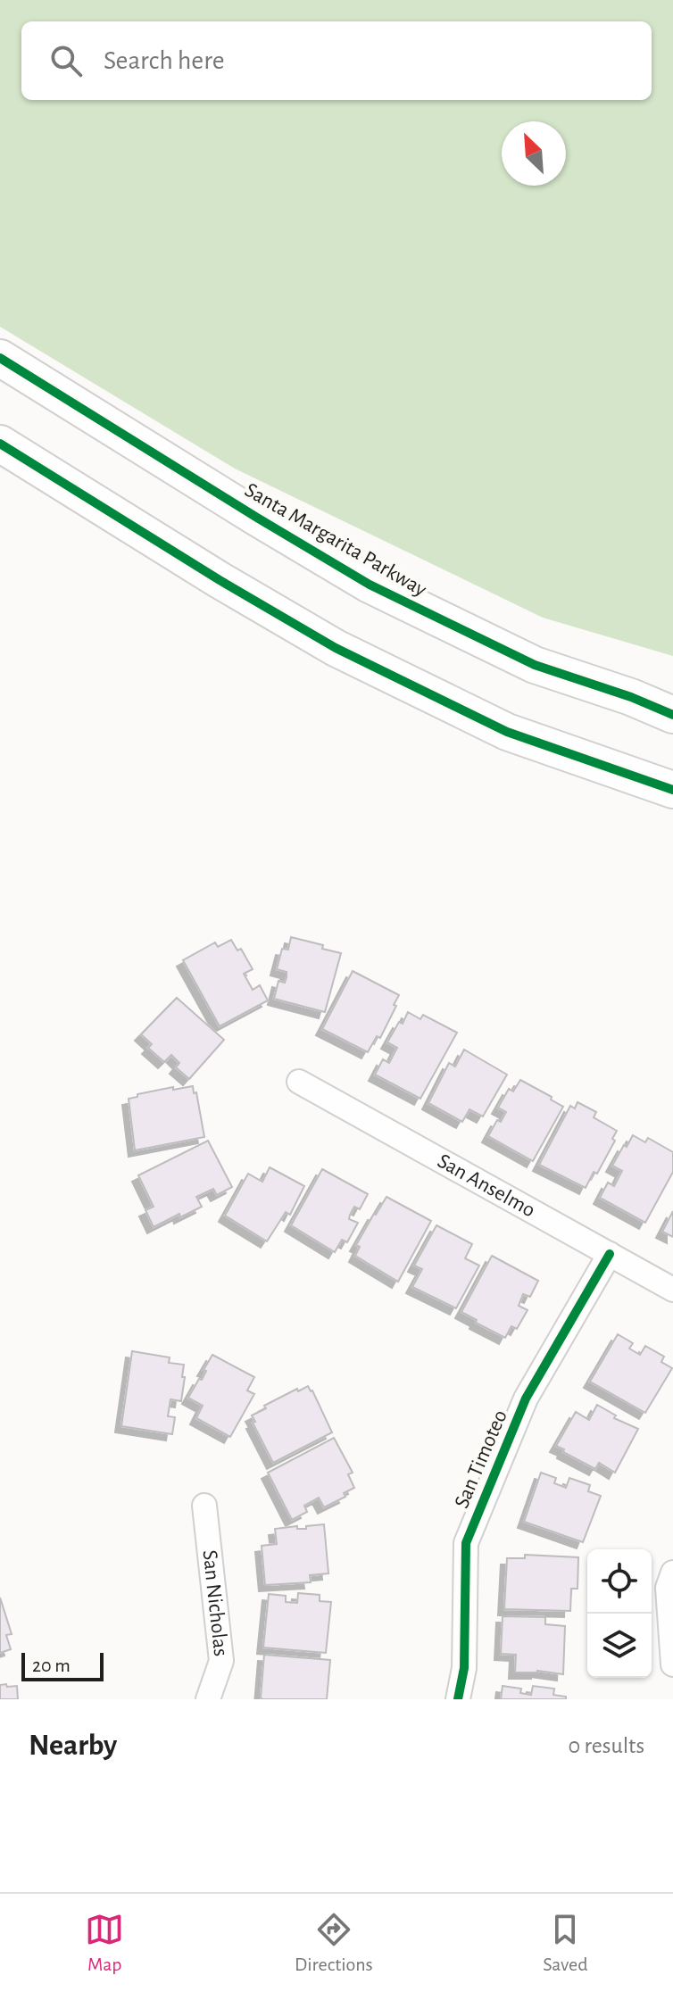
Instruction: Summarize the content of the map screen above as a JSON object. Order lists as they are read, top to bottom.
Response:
{
  "streets": {
    "main road": ["Santa Margarita Parkway"],
    "street": ["San Anselmo", "San Timoteo", "San Nicholas"]
  },
  "crossings": [
    ["San Anselmo", "San Timoteo"]
  ],
  "scale_bar": "20 m",
  "north": "top left",
  "page": {
    "search": "Search here",
    "scale": "20 m",
    "heading": ["Nearby", "0 results"],
    "nav": ["Map", "Directions", "Saved"]
  }
}
